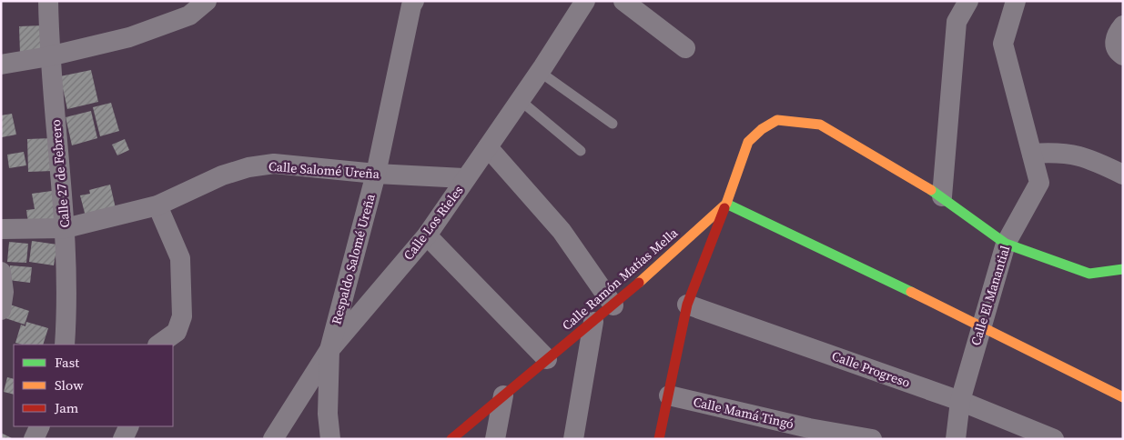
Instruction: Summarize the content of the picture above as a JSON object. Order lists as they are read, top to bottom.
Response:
{
  "streets": {
    "street": [
      "Calle Salomé Ureña",
      "Calle 27 de Febrero",
      "Calle Los Rieles",
      "Respaldo Salomé Ureña",
      "Calle Ramón Matías Mella",
      "Calle El Manantial",
      "Calle Progreso",
      "Calle Mamá Tingó"
    ]
  },
  "crossings": [
    ["Calle Salomé Ureña", "Calle 27 de Febrero"],
    ["Calle Salomé Ureña", "Calle Los Rieles"],
    ["Calle Salomé Ureña", "Respaldo Salomé Ureña"],
    ["Calle Los Rieles", "Respaldo Salomé Ureña"],
    ["Calle El Manantial", "Calle Progreso"]
  ],
  "legend": ["Fast", "Slow", "Jam"]
}
